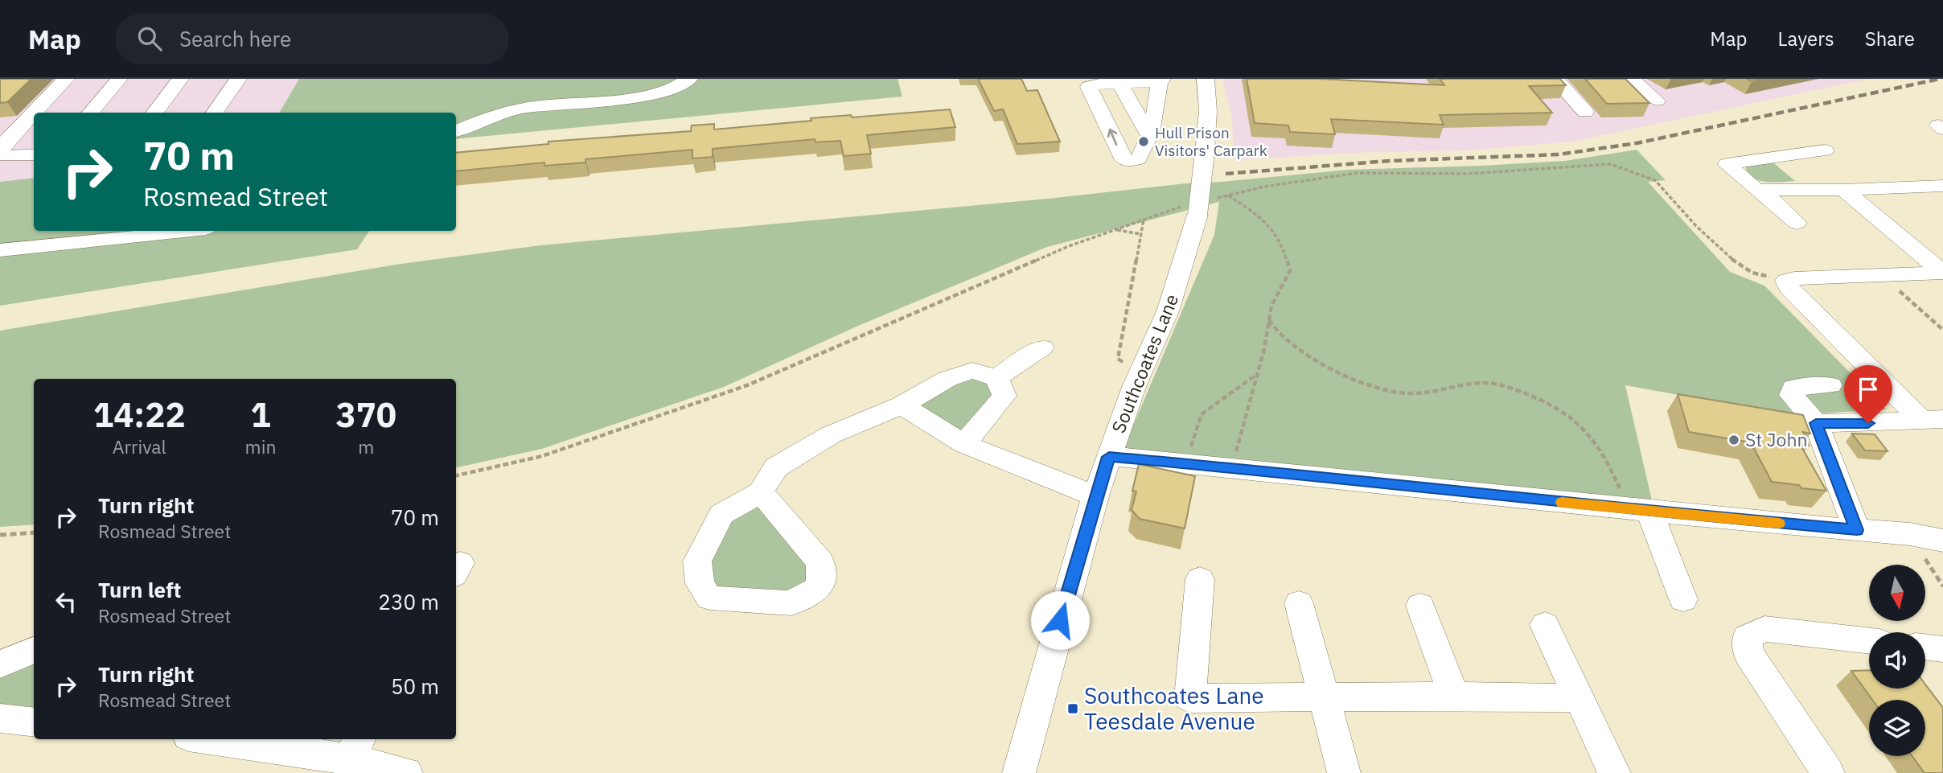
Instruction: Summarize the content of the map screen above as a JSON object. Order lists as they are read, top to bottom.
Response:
{
  "streets": {
    "street": ["Southcoates Lane"]
  },
  "places": {
    "other": ["Hull Prison Visitors' Carpark", "St John"],
    "transit": ["Southcoates Lane Teesdale Avenue"]
  },
  "north": "bottom",
  "page": {
    "header": "Map",
    "search": "Search here",
    "nav": ["Map", "Layers", "Share"],
    "turn": ["70 m", "Rosmead Street"],
    "eta": [
      "14:22",
      "Arrival",
      "1",
      "min",
      "370",
      "m"
    ],
    "list": [
      {
        "name": "Turn right",
        "note": "Rosmead Street",
        "value": "70 m"
      },
      {
        "name": "Turn left",
        "note": "Rosmead Street",
        "value": "230 m"
      },
      {
        "name": "Turn right",
        "note": "Rosmead Street",
        "value": "50 m"
      }
    ]
  }
}
